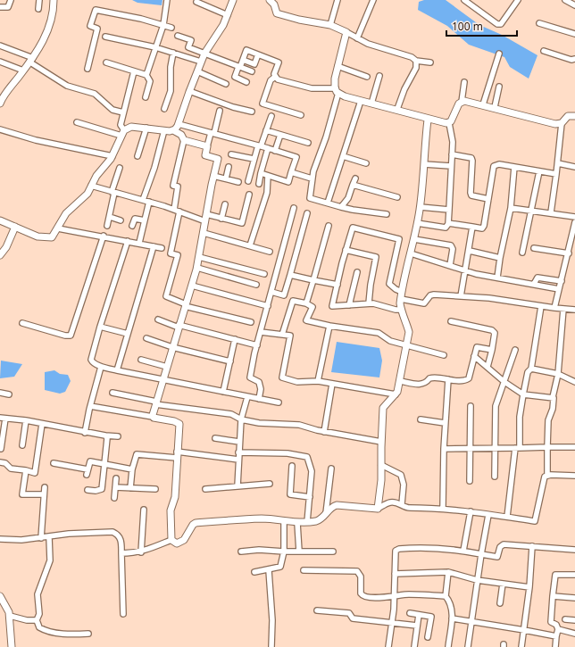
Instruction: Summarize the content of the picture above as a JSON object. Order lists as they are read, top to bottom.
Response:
{
  "scale_bar": "100 m"
}
